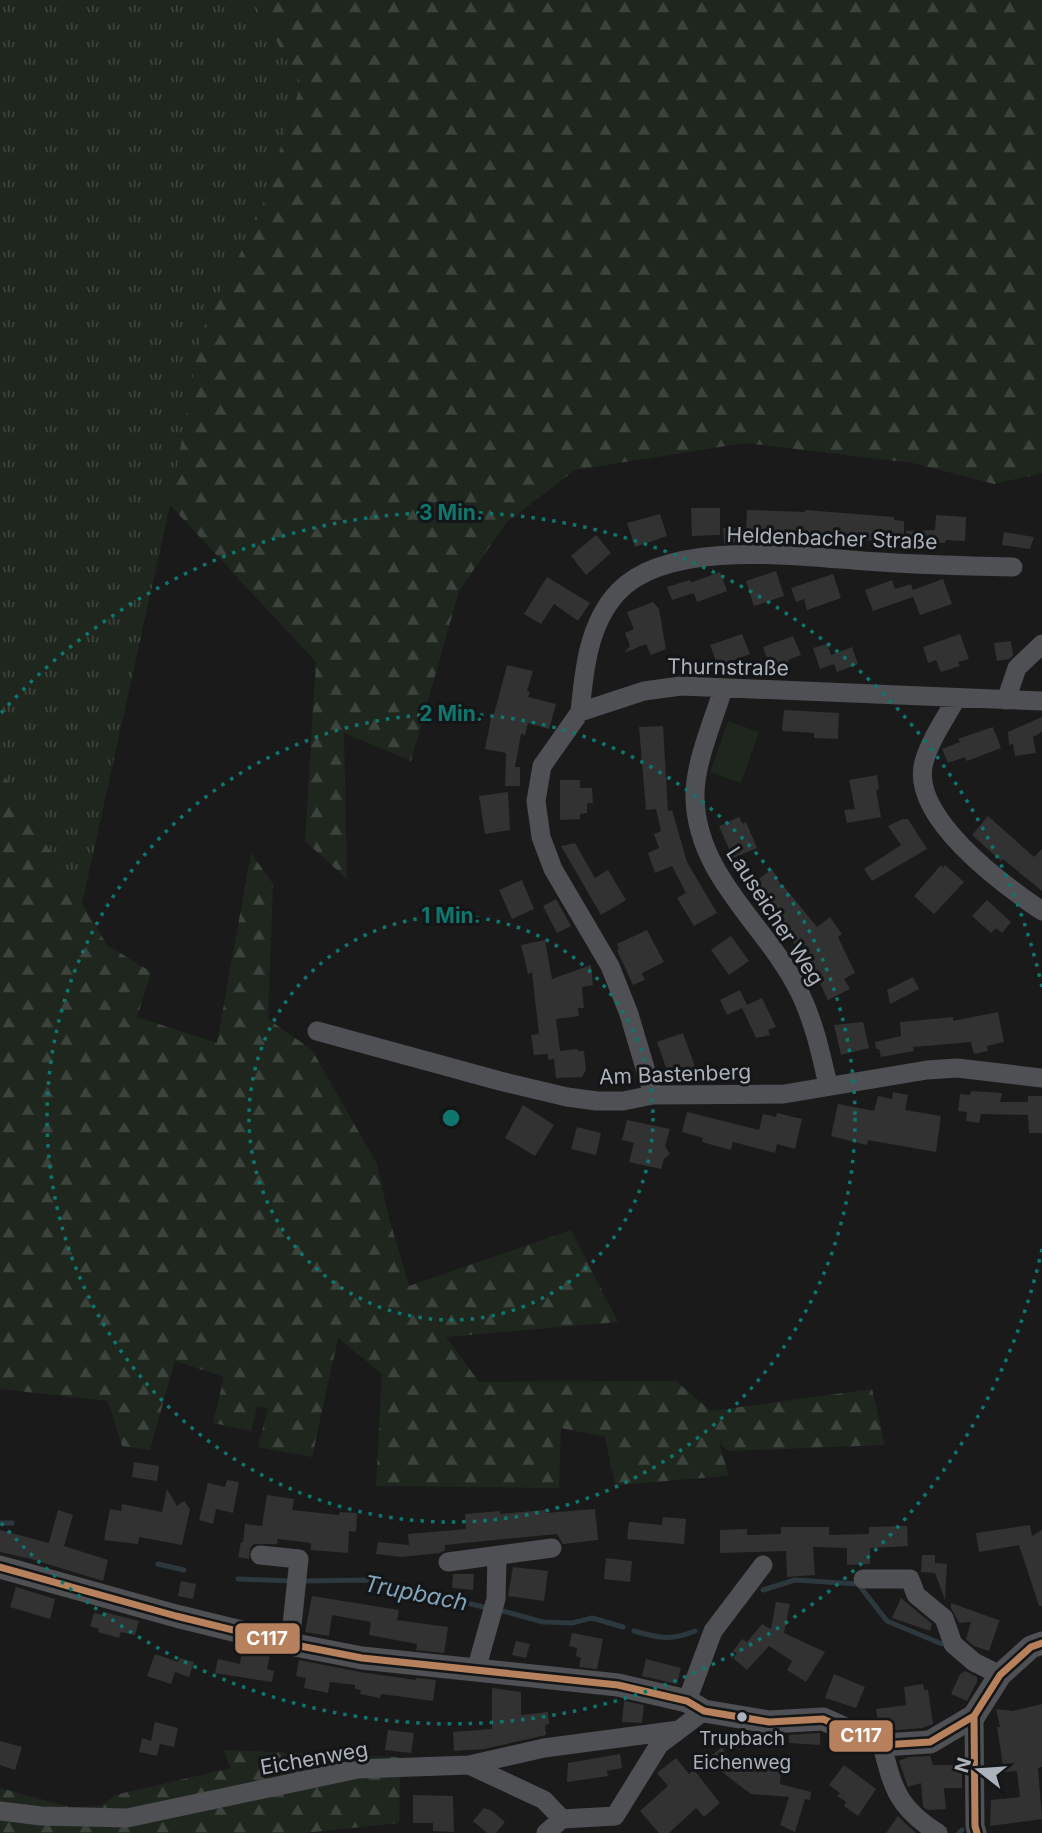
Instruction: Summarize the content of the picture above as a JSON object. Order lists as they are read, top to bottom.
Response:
{
  "streets": {
    "street": [
      "Heldenbacher Straße",
      "Thurnstraße",
      "Lauseicher Weg",
      "Am Bastenberg",
      "Eichenweg"
    ]
  },
  "crossings": [
    ["Heldenbacher Straße", "Thurnstraße"],
    ["Thurnstraße", "Lauseicher Weg"],
    ["Lauseicher Weg", "Am Bastenberg"]
  ],
  "water": ["Trupbach"],
  "places": ["Trupbach Eichenweg"],
  "lines": ["transit line C117"],
  "north": "left",
  "rings": ["3 Min.", "2 Min.", "1 Min."]
}
